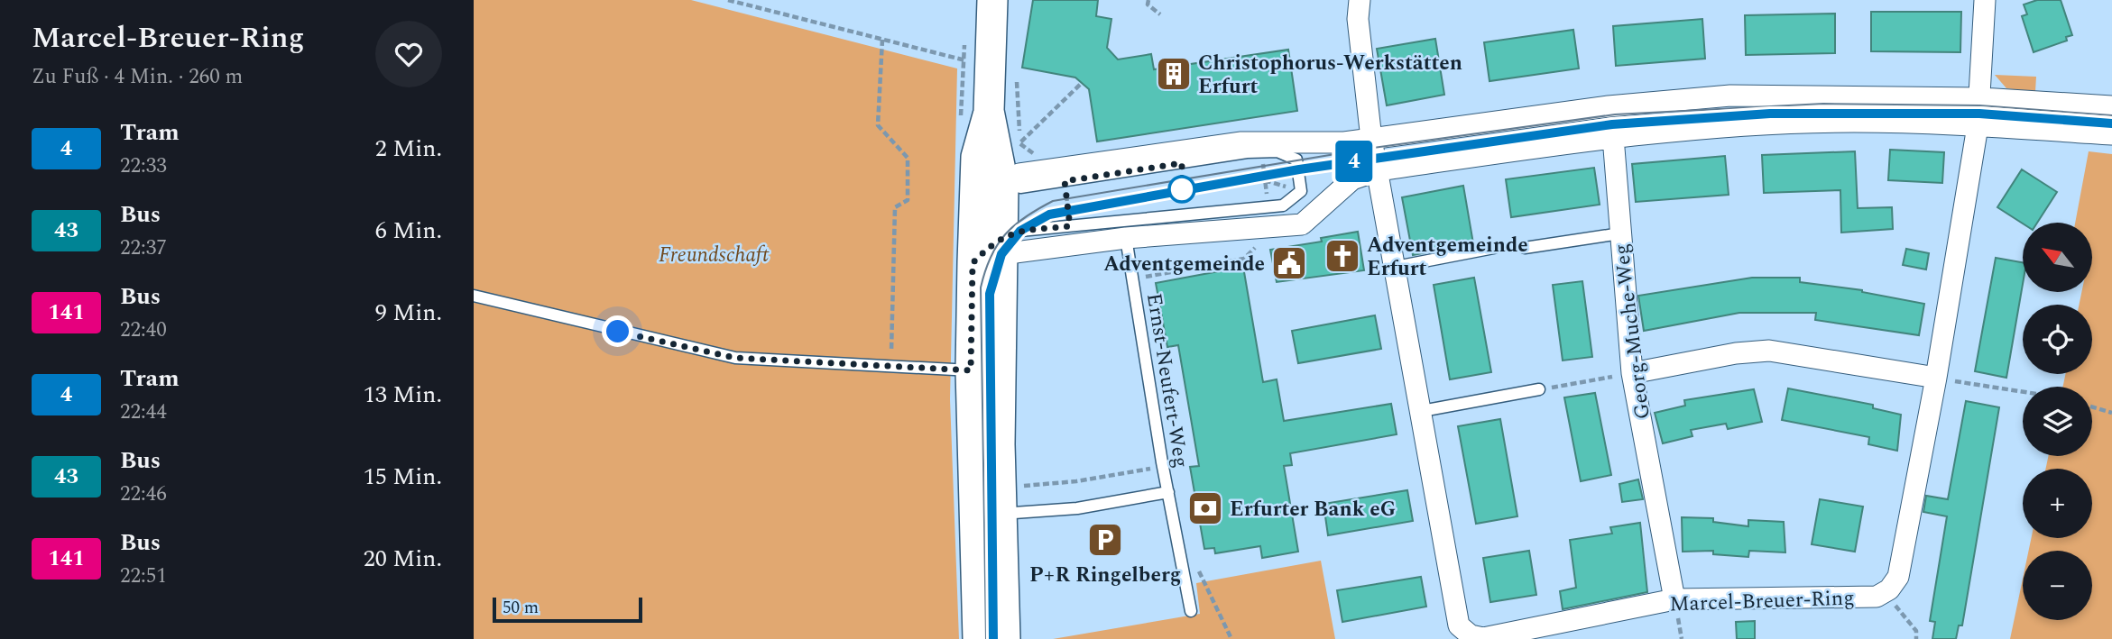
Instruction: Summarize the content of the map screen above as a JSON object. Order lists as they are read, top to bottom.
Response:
{
  "streets": {
    "street": ["Georg-Muche-Weg", "Marcel-Breuer-Ring"],
    "lane": ["Ernst-Neufert-Weg"]
  },
  "crossings": [
    ["Georg-Muche-Weg", "Marcel-Breuer-Ring"]
  ],
  "parks": ["Freundschaft"],
  "places": {
    "building": ["Christophorus-Werkstätten Erfurt"],
    "church": ["Adventgemeinde Erfurt"],
    "public building": ["Adventgemeinde"],
    "bank": ["Erfurter Bank eG"],
    "parking": ["P+R Ringelberg"]
  },
  "lines": ["tram line 4"],
  "scale_bar": "50 m",
  "north": "top left",
  "page": {
    "heading": ["Marcel-Breuer-Ring", "Zu Fuß · 4 Min. · 260 m"],
    "on_map": "4",
    "list": [
      {
        "mark": "4",
        "name": "Tram",
        "note": "22:33",
        "value": "2 Min."
      },
      {
        "mark": "43",
        "name": "Bus",
        "note": "22:37",
        "value": "6 Min."
      },
      {
        "mark": "141",
        "name": "Bus",
        "note": "22:40",
        "value": "9 Min."
      },
      {
        "mark": "4",
        "name": "Tram",
        "note": "22:44",
        "value": "13 Min."
      },
      {
        "mark": "43",
        "name": "Bus",
        "note": "22:46",
        "value": "15 Min."
      },
      {
        "mark": "141",
        "name": "Bus",
        "note": "22:51",
        "value": "20 Min."
      }
    ],
    "map_buttons": ["+", "−"],
    "scale": "50 m"
  }
}
